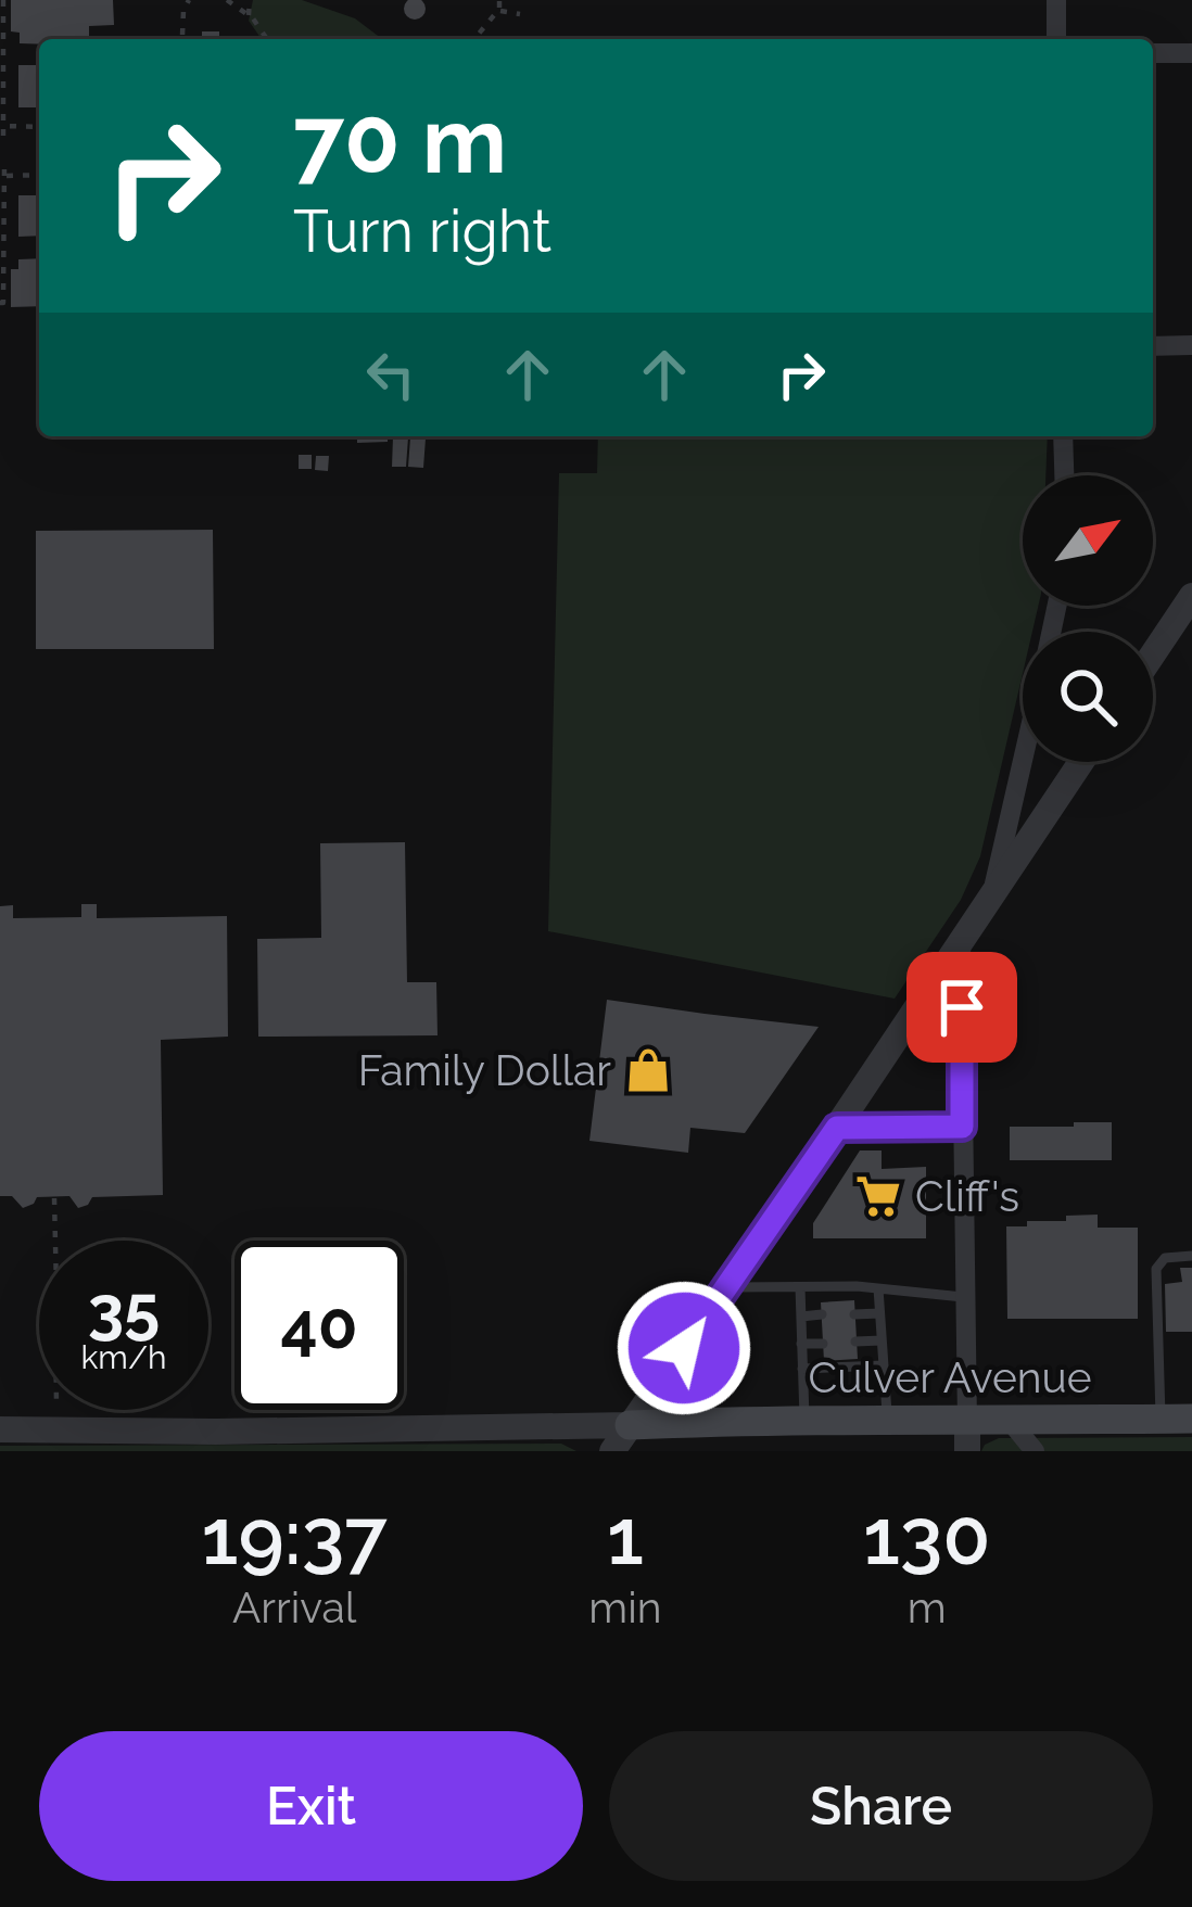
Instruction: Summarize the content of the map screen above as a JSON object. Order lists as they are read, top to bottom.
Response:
{
  "streets": {
    "main road": ["Culver Avenue"]
  },
  "places": {
    "shop": ["Family Dollar"],
    "supermarket": ["Cliff's"]
  },
  "north": "top right",
  "page": {
    "turn": ["70 m", "Turn right"],
    "speed": "35 km/h",
    "limit": "40",
    "eta": [
      "19:37",
      "Arrival",
      "1",
      "min",
      "130",
      "m"
    ],
    "buttons": ["Exit", "Share"]
  }
}
